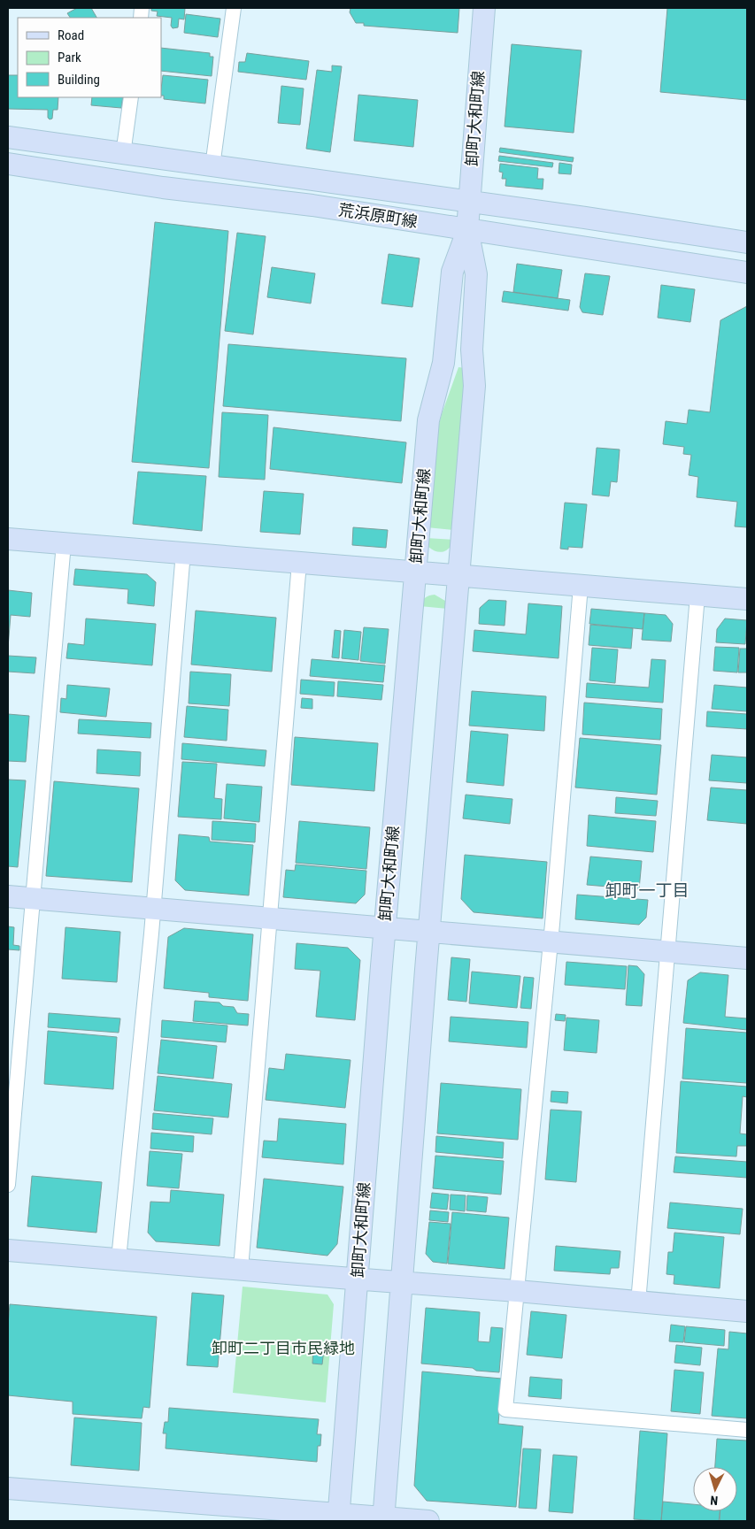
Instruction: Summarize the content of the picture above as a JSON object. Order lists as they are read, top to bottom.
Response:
{
  "streets": {
    "street": ["卸町大和町線", "荒浜原町線"]
  },
  "crossings": [
    ["卸町大和町線", "荒浜原町線"]
  ],
  "districts": ["卸町一丁目"],
  "parks": ["卸町二丁目市民緑地"],
  "legend": ["Road", "Park", "Building"],
  "north": "bottom"
}
